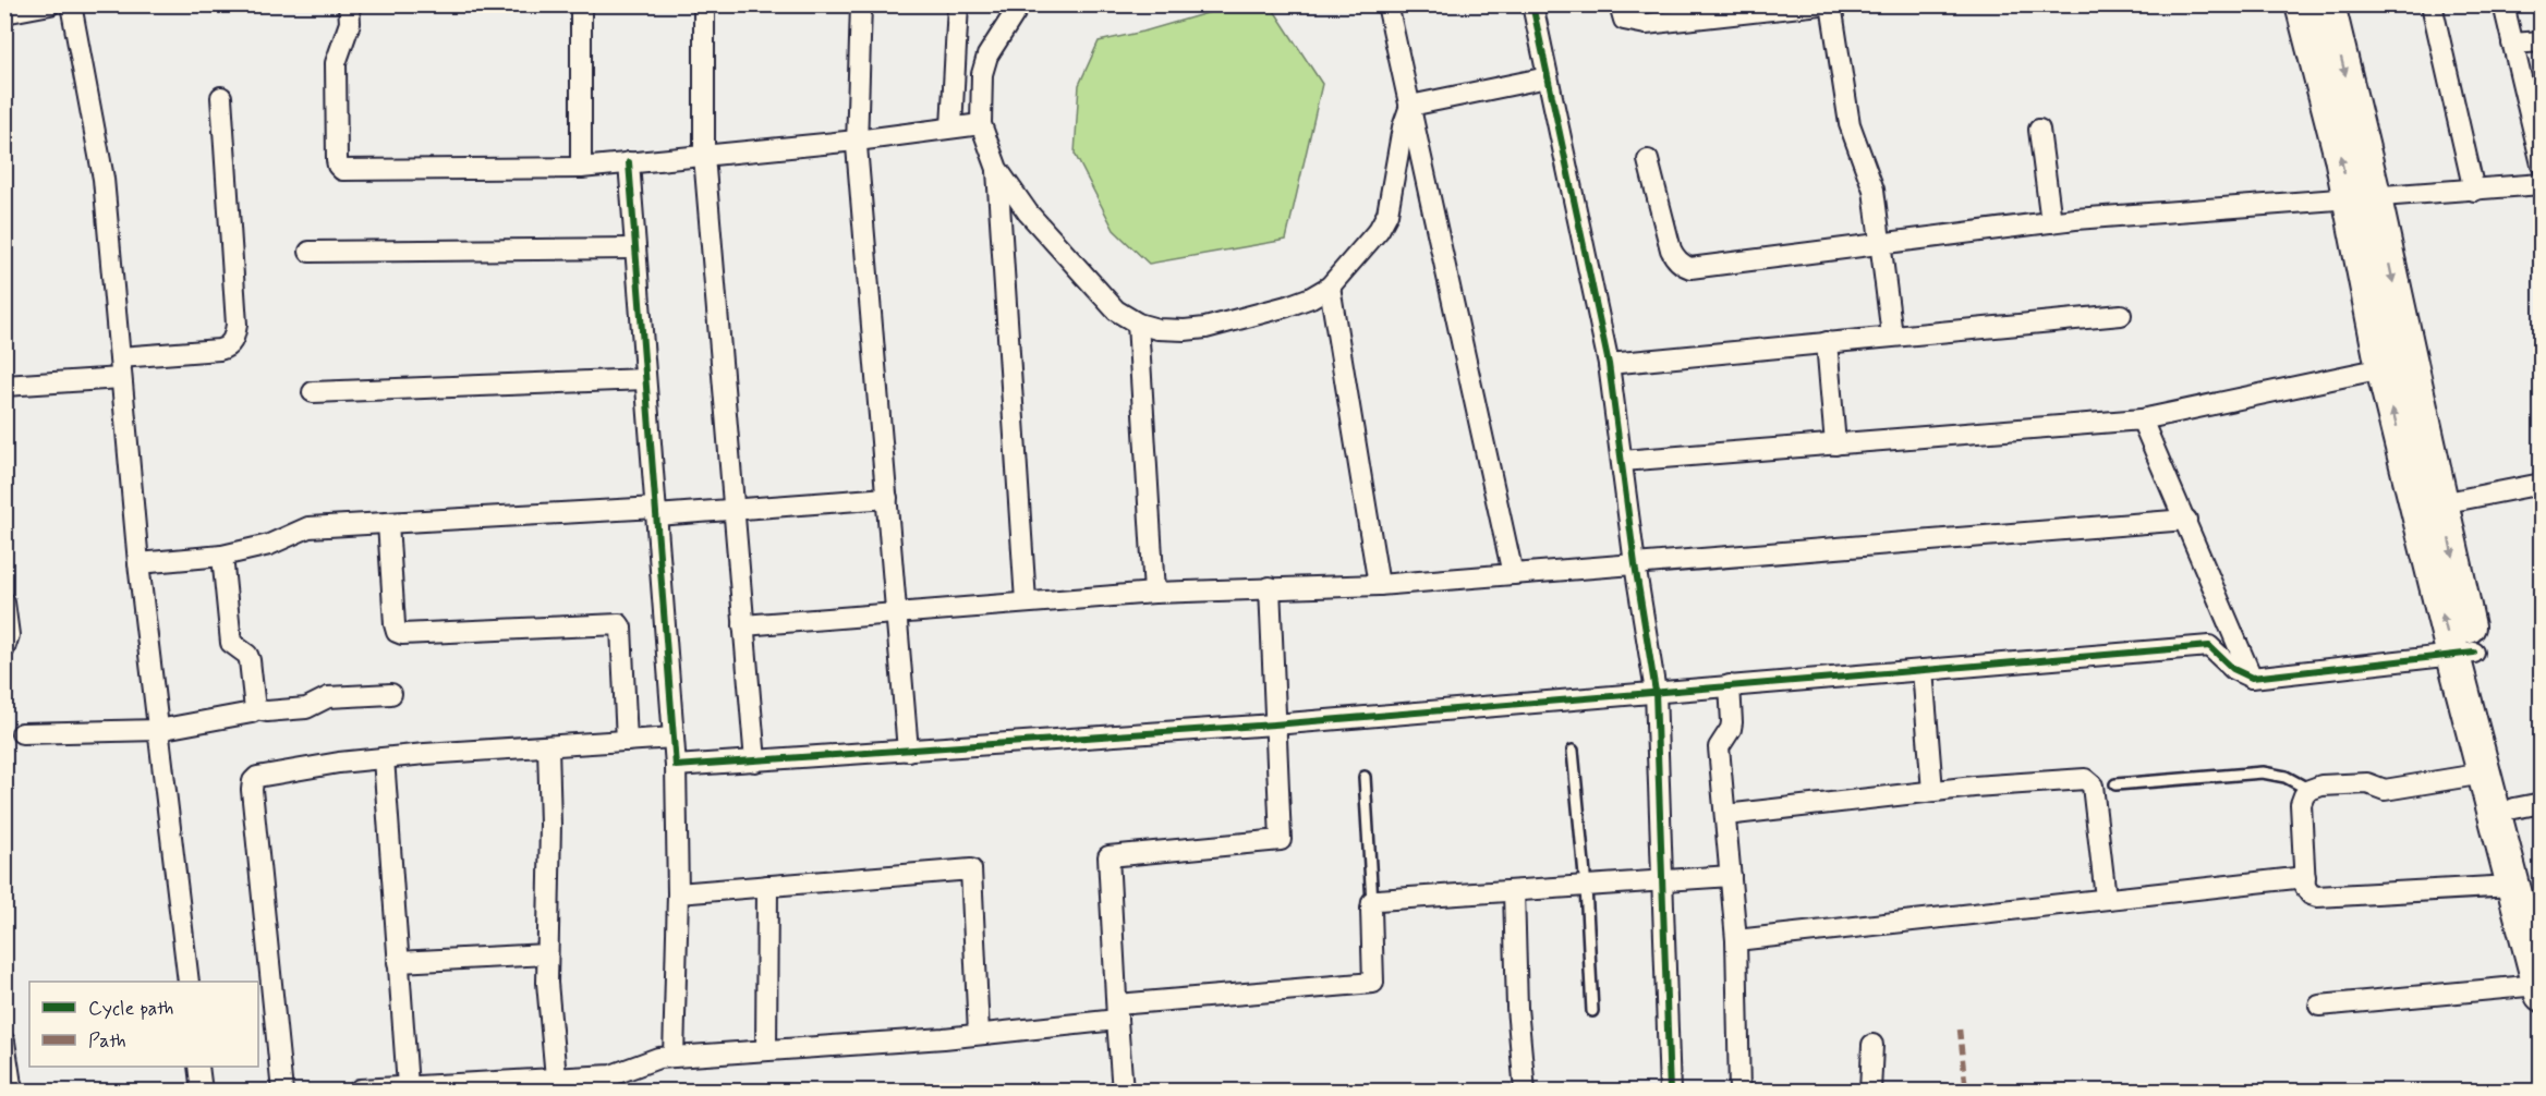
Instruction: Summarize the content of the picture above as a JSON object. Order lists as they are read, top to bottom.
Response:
{
  "legend": ["Cycle path", "Path"]
}
